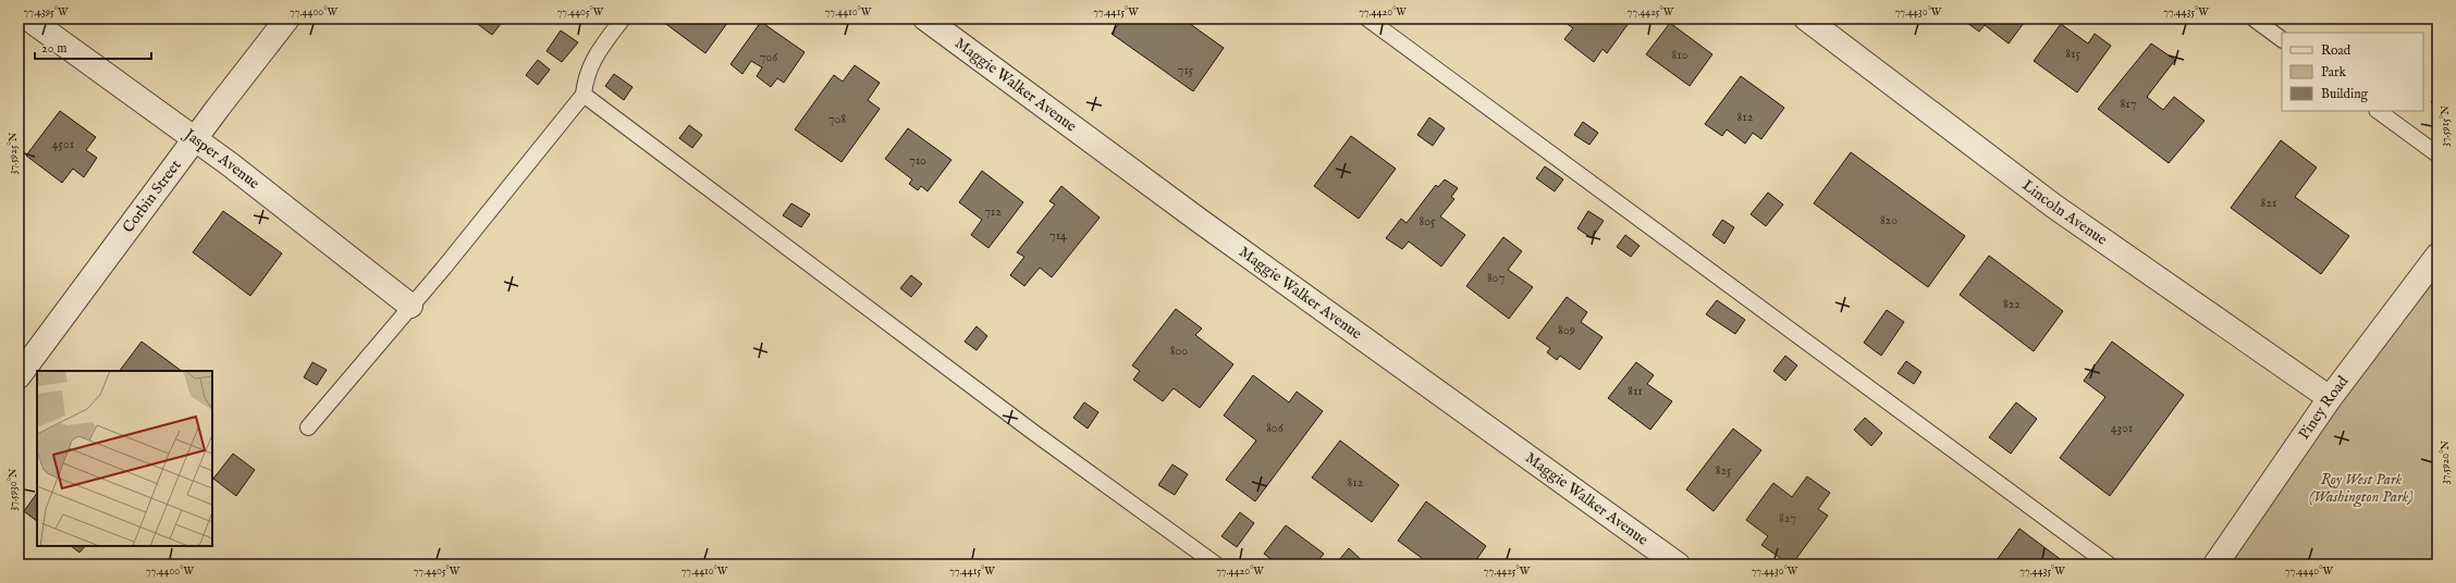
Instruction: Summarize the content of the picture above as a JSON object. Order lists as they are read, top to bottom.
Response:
{
  "streets": {
    "street": [
      "Maggie Walker Avenue",
      "Jasper Avenue",
      "Corbin Street",
      "Lincoln Avenue",
      "Piney Road"
    ]
  },
  "crossings": [
    ["Jasper Avenue", "Corbin Street"],
    ["Lincoln Avenue", "Piney Road"]
  ],
  "parks": ["Roy West Park (Washington Park)"],
  "house_numbers": [
    "815",
    "810",
    "706",
    "715",
    "817",
    "812",
    "708",
    "4501",
    "710",
    "821",
    "712",
    "820",
    "805",
    "714",
    "807",
    "822",
    "809",
    "800",
    "811",
    "806",
    "4301",
    "825",
    "812",
    "827"
  ],
  "legend": ["Road", "Park", "Building"],
  "scale_bar": "20 m",
  "coordinates": [
    "77.4395°W",
    "77.4400°W",
    "77.4405°W",
    "77.4410°W",
    "77.4415°W",
    "77.4420°W",
    "77.4425°W",
    "77.4430°W",
    "77.4435°W",
    "37.5915°N",
    "37.5925°N",
    "37.5920°N",
    "37.5930°N",
    "77.4440°W"
  ]
}
